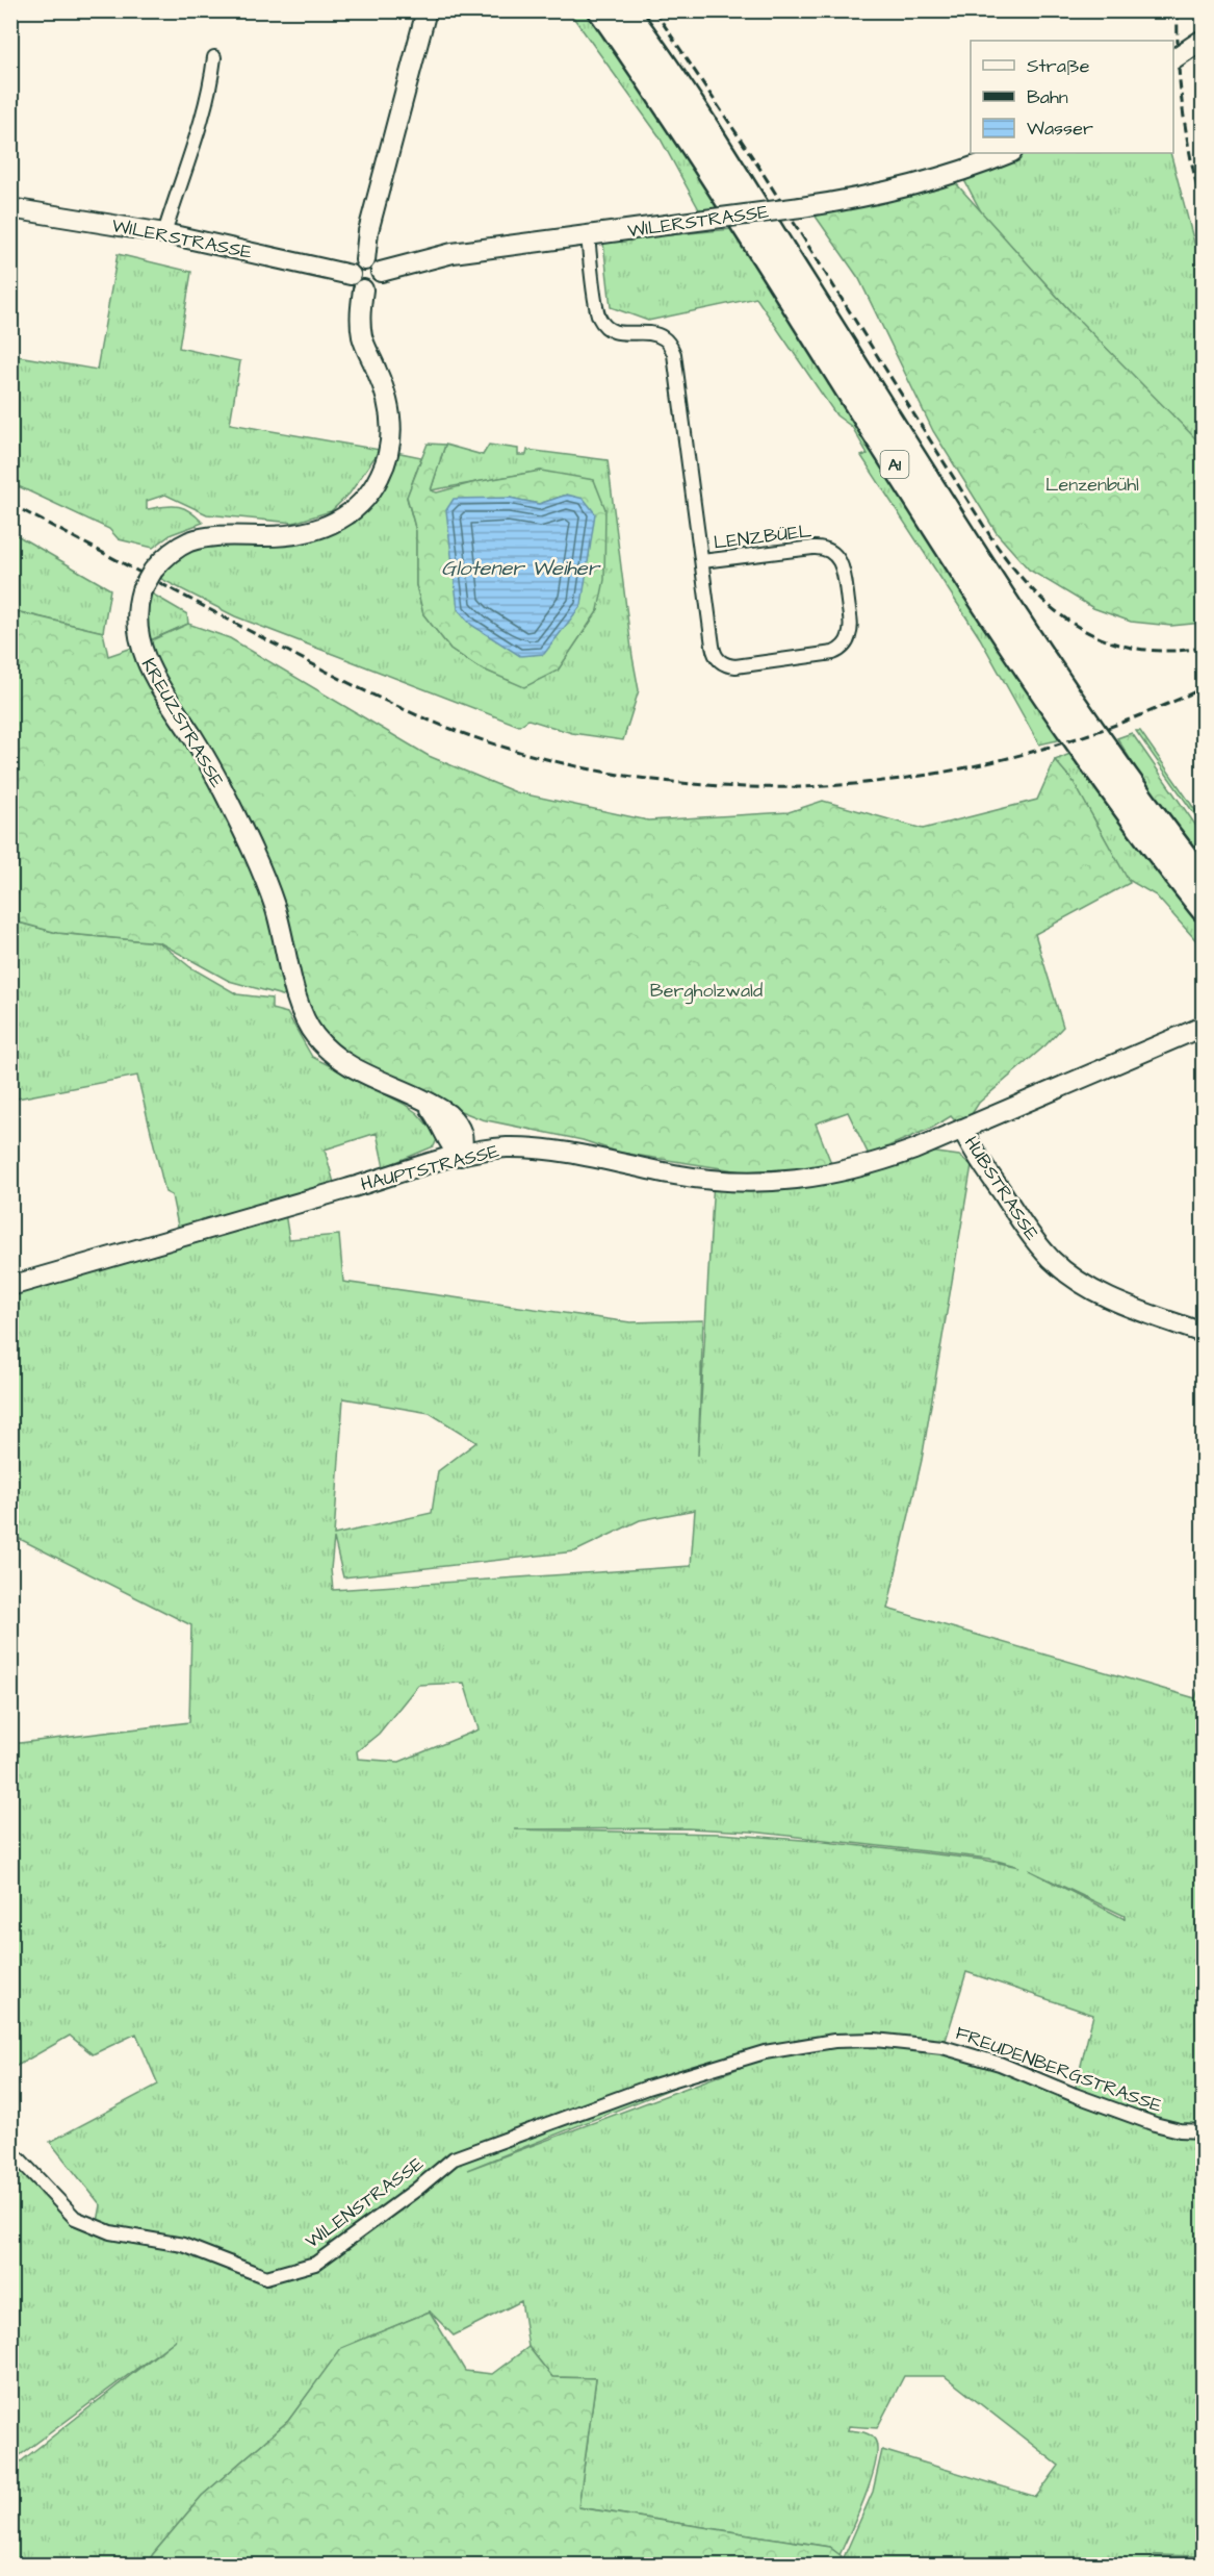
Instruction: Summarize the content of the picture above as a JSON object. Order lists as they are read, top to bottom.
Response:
{
  "streets": {
    "highway": ["A1"],
    "street": [
      "WILERSTRASSE",
      "LENZBÜEL",
      "KREUZSTRASSE",
      "HAUPTSTRASSE",
      "HUBSTRASSE",
      "FREUDENBERGSTRASSE",
      "WILENSTRASSE"
    ]
  },
  "crossings": [
    ["WILERSTRASSE", "LENZBÜEL"],
    ["WILERSTRASSE", "KREUZSTRASSE"],
    ["KREUZSTRASSE", "HAUPTSTRASSE"],
    ["HAUPTSTRASSE", "HUBSTRASSE"],
    ["FREUDENBERGSTRASSE", "WILENSTRASSE"]
  ],
  "water": ["Glotener Weiher"],
  "parks": ["Lenzenbühl", "Bergholzwald"],
  "legend": ["Straße", "Bahn", "Wasser"]
}
